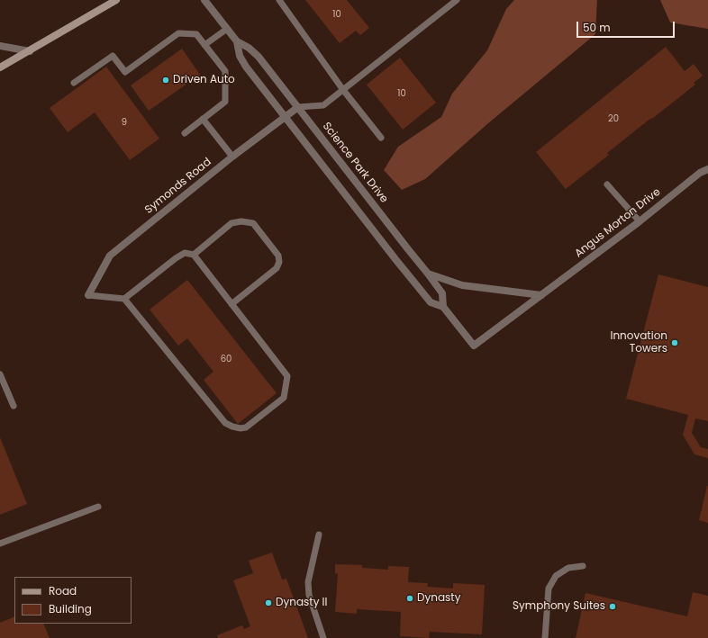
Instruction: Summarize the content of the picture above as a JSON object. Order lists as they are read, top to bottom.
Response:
{
  "streets": {
    "street": ["Science Park Drive", "Symonds Road", "Angus Morton Drive"]
  },
  "crossings": [
    ["Science Park Drive", "Symonds Road"],
    ["Science Park Drive", "Angus Morton Drive"]
  ],
  "places": [
    "Driven Auto",
    "Innovation Towers",
    "Dynasty",
    "Dynasty II",
    "Symphony Suites"
  ],
  "house_numbers": [
    "10",
    "10",
    "20",
    "9",
    "60"
  ],
  "legend": ["Road", "Building"],
  "scale_bar": "50 m"
}
